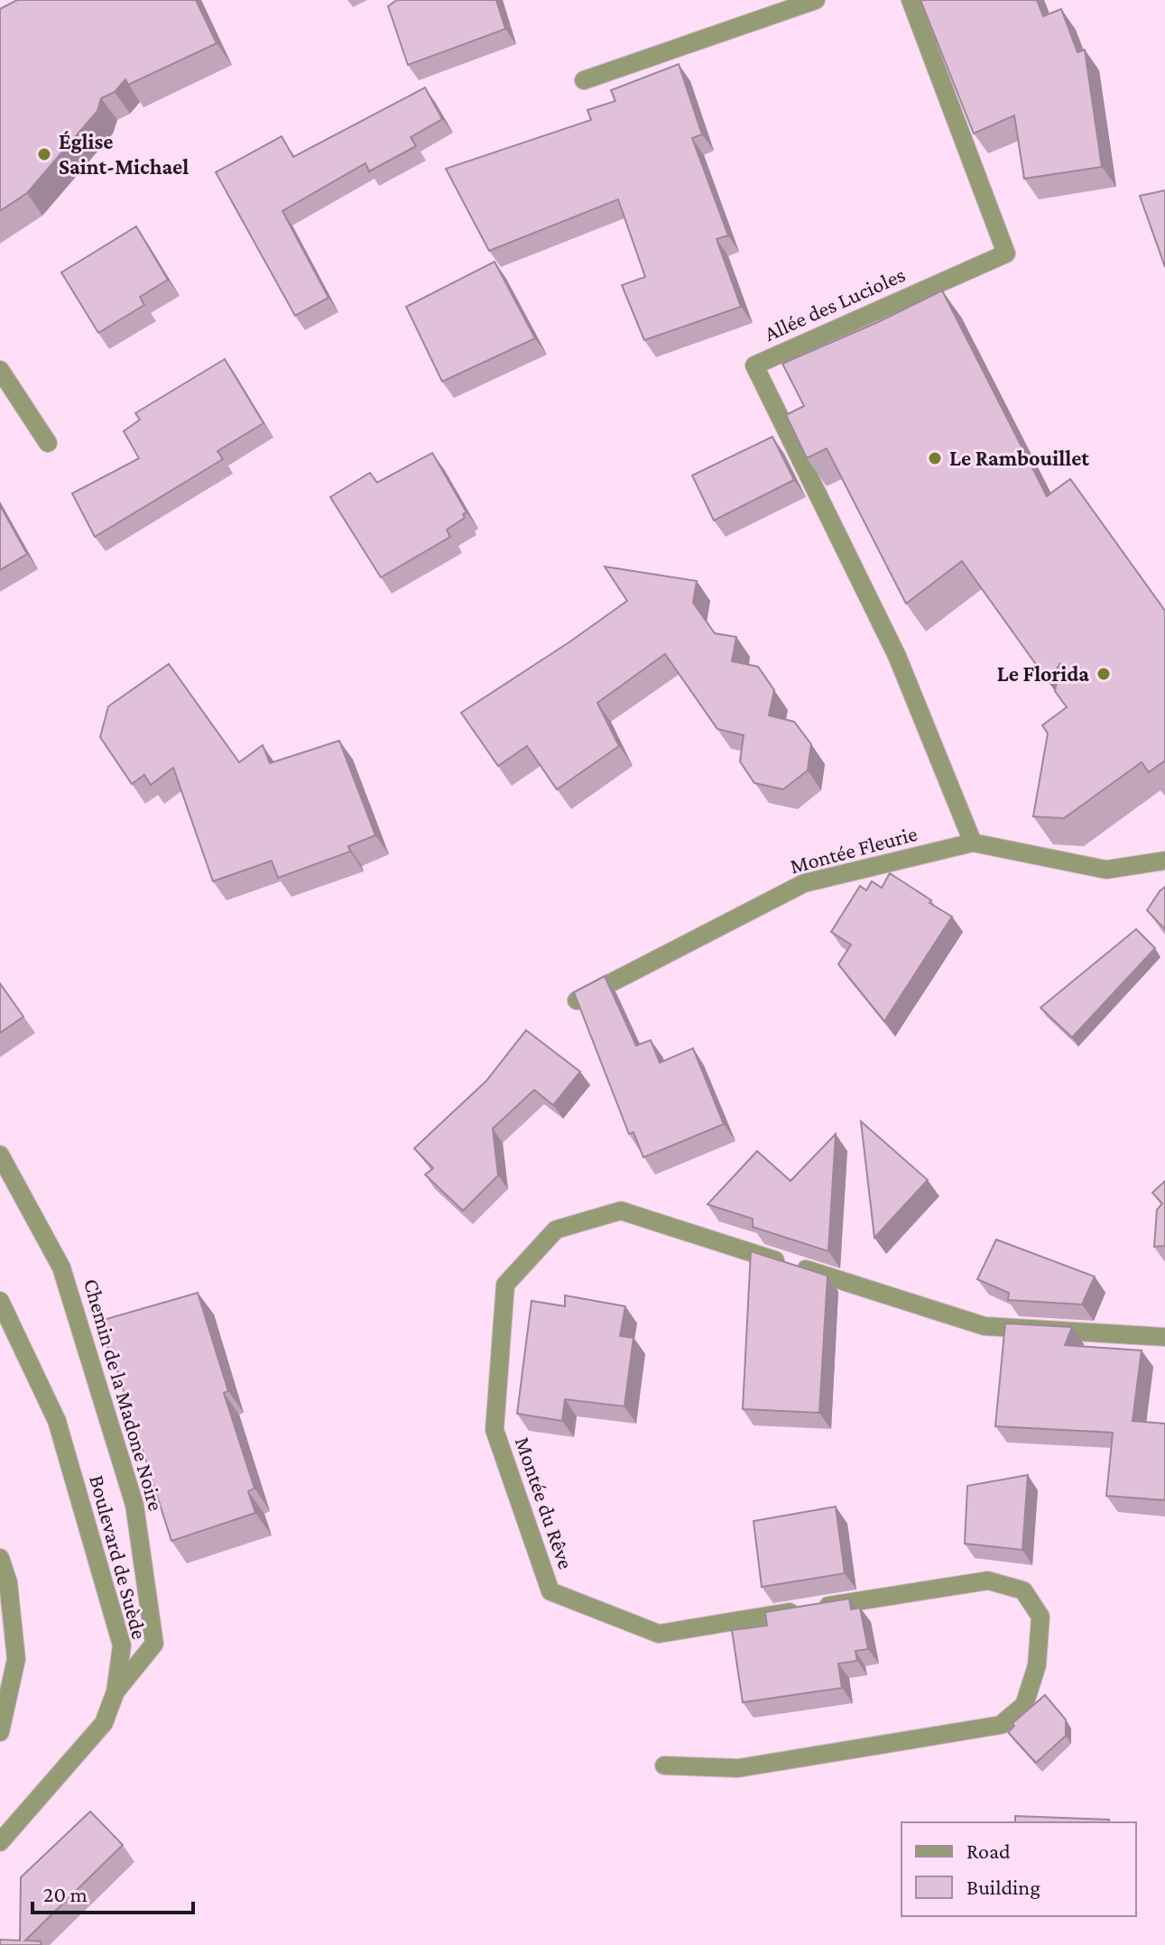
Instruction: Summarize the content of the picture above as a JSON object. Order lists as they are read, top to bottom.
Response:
{
  "streets": {
    "street": [
      "Allée des Lucioles",
      "Montée Fleurie",
      "Chemin de la Madone Noire",
      "Montée du Rêve",
      "Boulevard de Suède"
    ]
  },
  "crossings": [
    ["Allée des Lucioles", "Montée Fleurie"],
    ["Chemin de la Madone Noire", "Boulevard de Suède"]
  ],
  "places": ["Église Saint-Michael", "Le Rambouillet", "Le Florida"],
  "legend": ["Road", "Building"],
  "scale_bar": "20 m"
}
